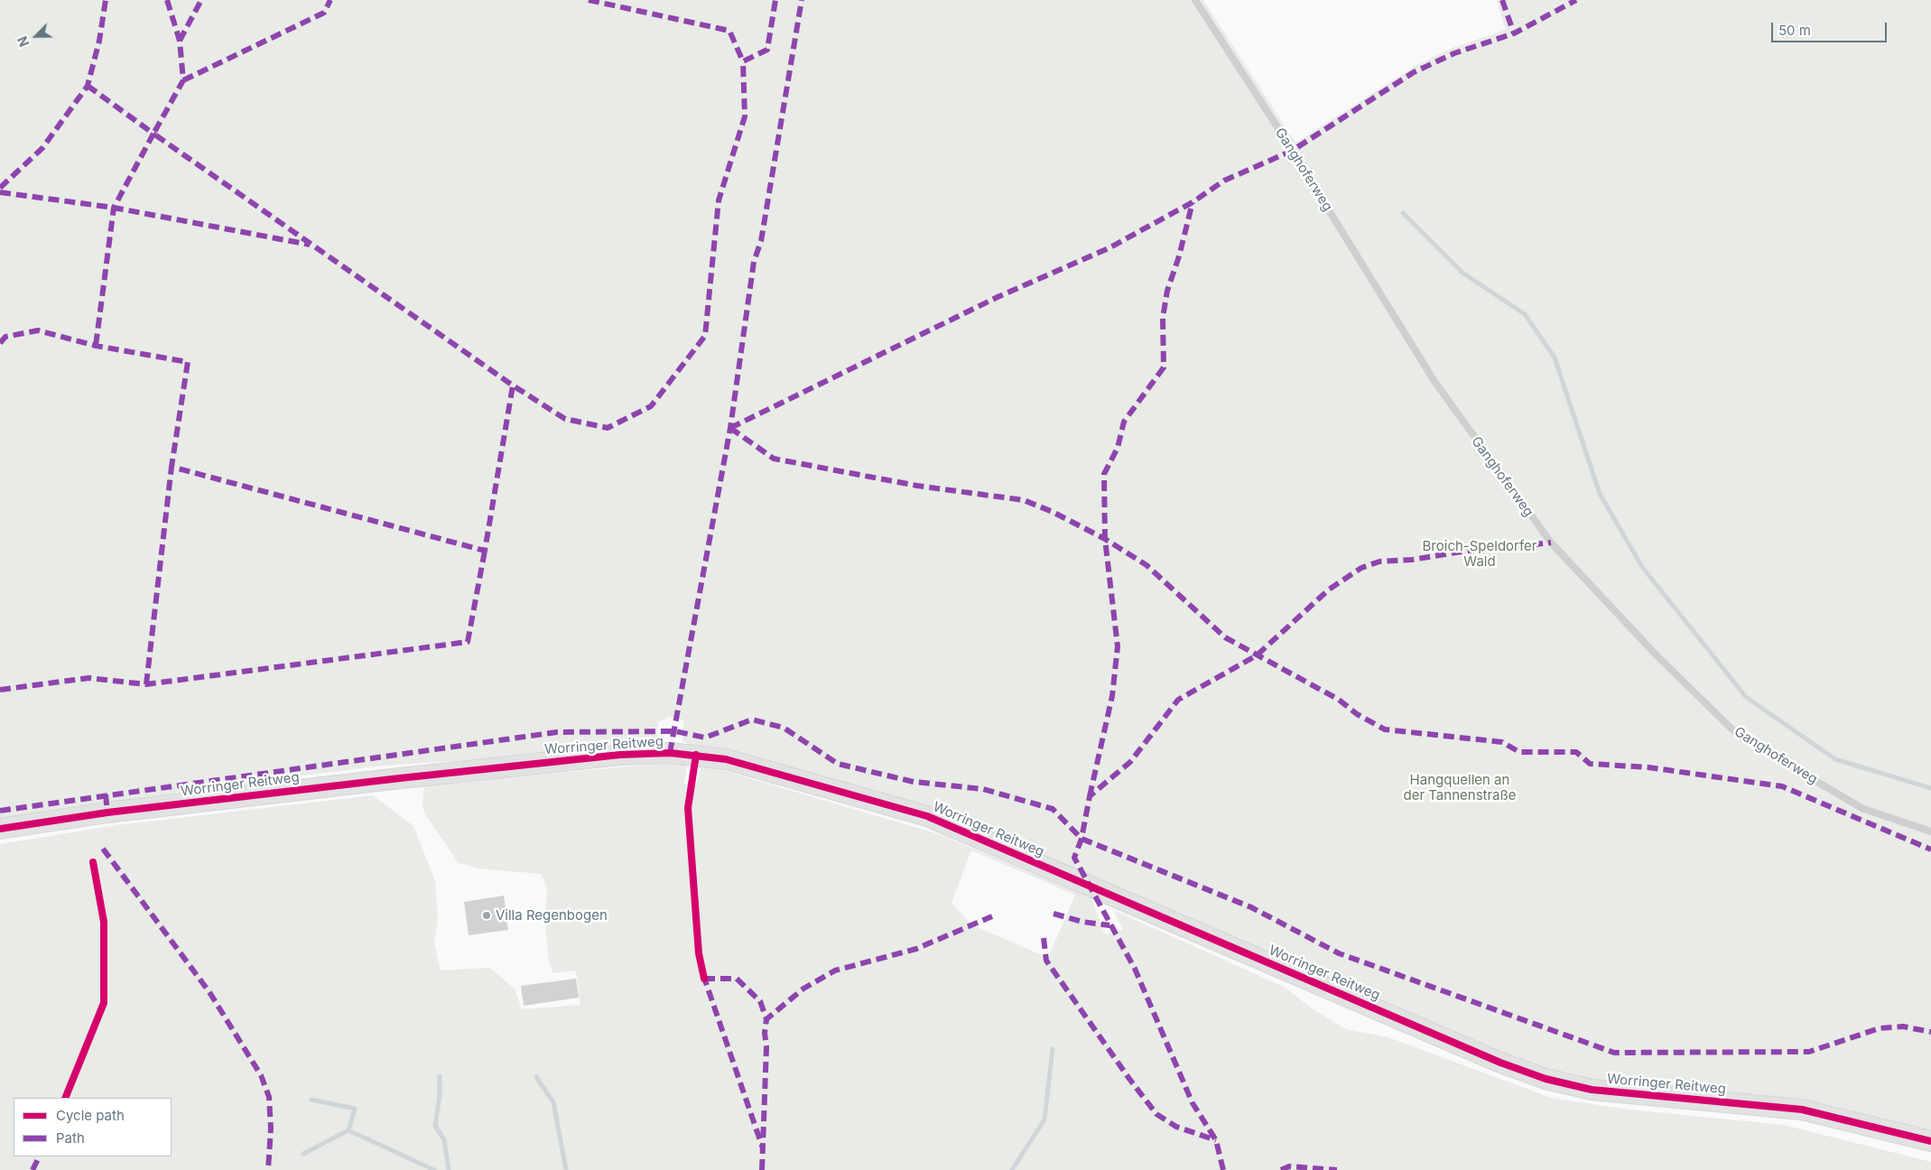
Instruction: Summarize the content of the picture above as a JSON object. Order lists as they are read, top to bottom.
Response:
{
  "streets": {
    "street": ["Worringer Reitweg"],
    "lane": ["Ganghoferweg"]
  },
  "parks": ["Broich-Speldorfer Wald", "Hangquellen an der Tannenstraße"],
  "places": ["Villa Regenbogen"],
  "legend": ["Cycle path", "Path"],
  "scale_bar": "50 m",
  "north": "bottom left"
}
